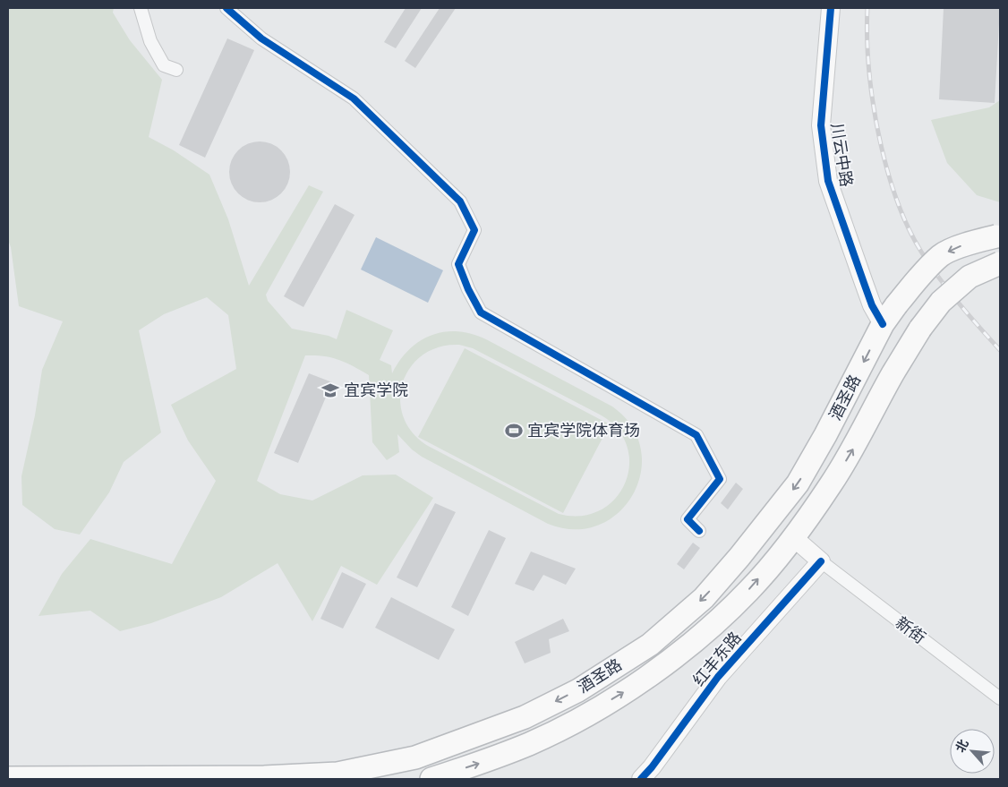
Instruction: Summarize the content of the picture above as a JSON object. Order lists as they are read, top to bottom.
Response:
{
  "streets": {
    "highway": ["酒圣路"],
    "street": ["川云中路", "新街", "红丰东路"]
  },
  "crossings": [
    ["川云中路", "酒圣路"],
    ["新街", "红丰东路"]
  ],
  "places": {
    "school or university": ["宜宾学院"],
    "sports": ["宜宾学院体育场"]
  },
  "north": "top left"
}
